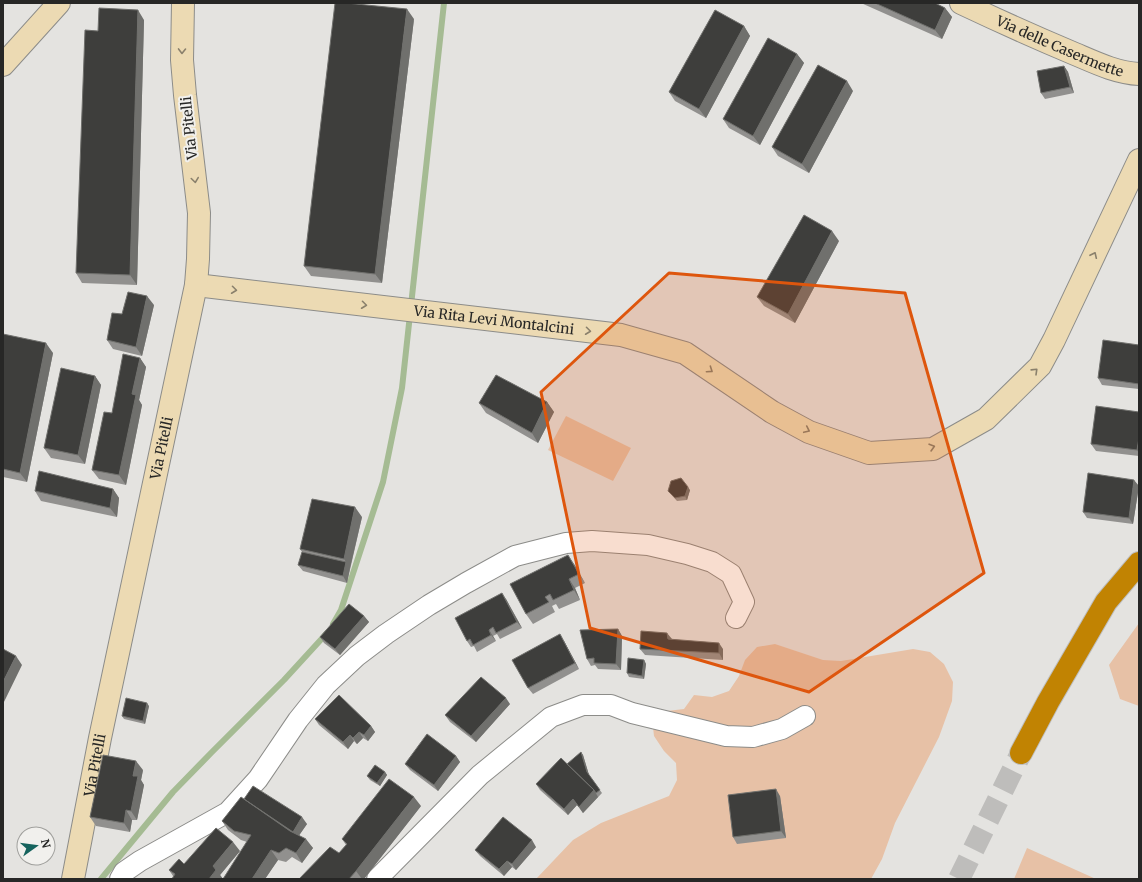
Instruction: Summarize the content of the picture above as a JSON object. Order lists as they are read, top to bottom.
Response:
{
  "streets": {
    "main road": ["Via delle Casermette", "Via Pitelli", "Via Rita Levi Montalcini"]
  },
  "crossings": [
    ["Via Pitelli", "Via Rita Levi Montalcini"]
  ],
  "one_way": ["Via Rita Levi Montalcini"],
  "north": "right"
}
